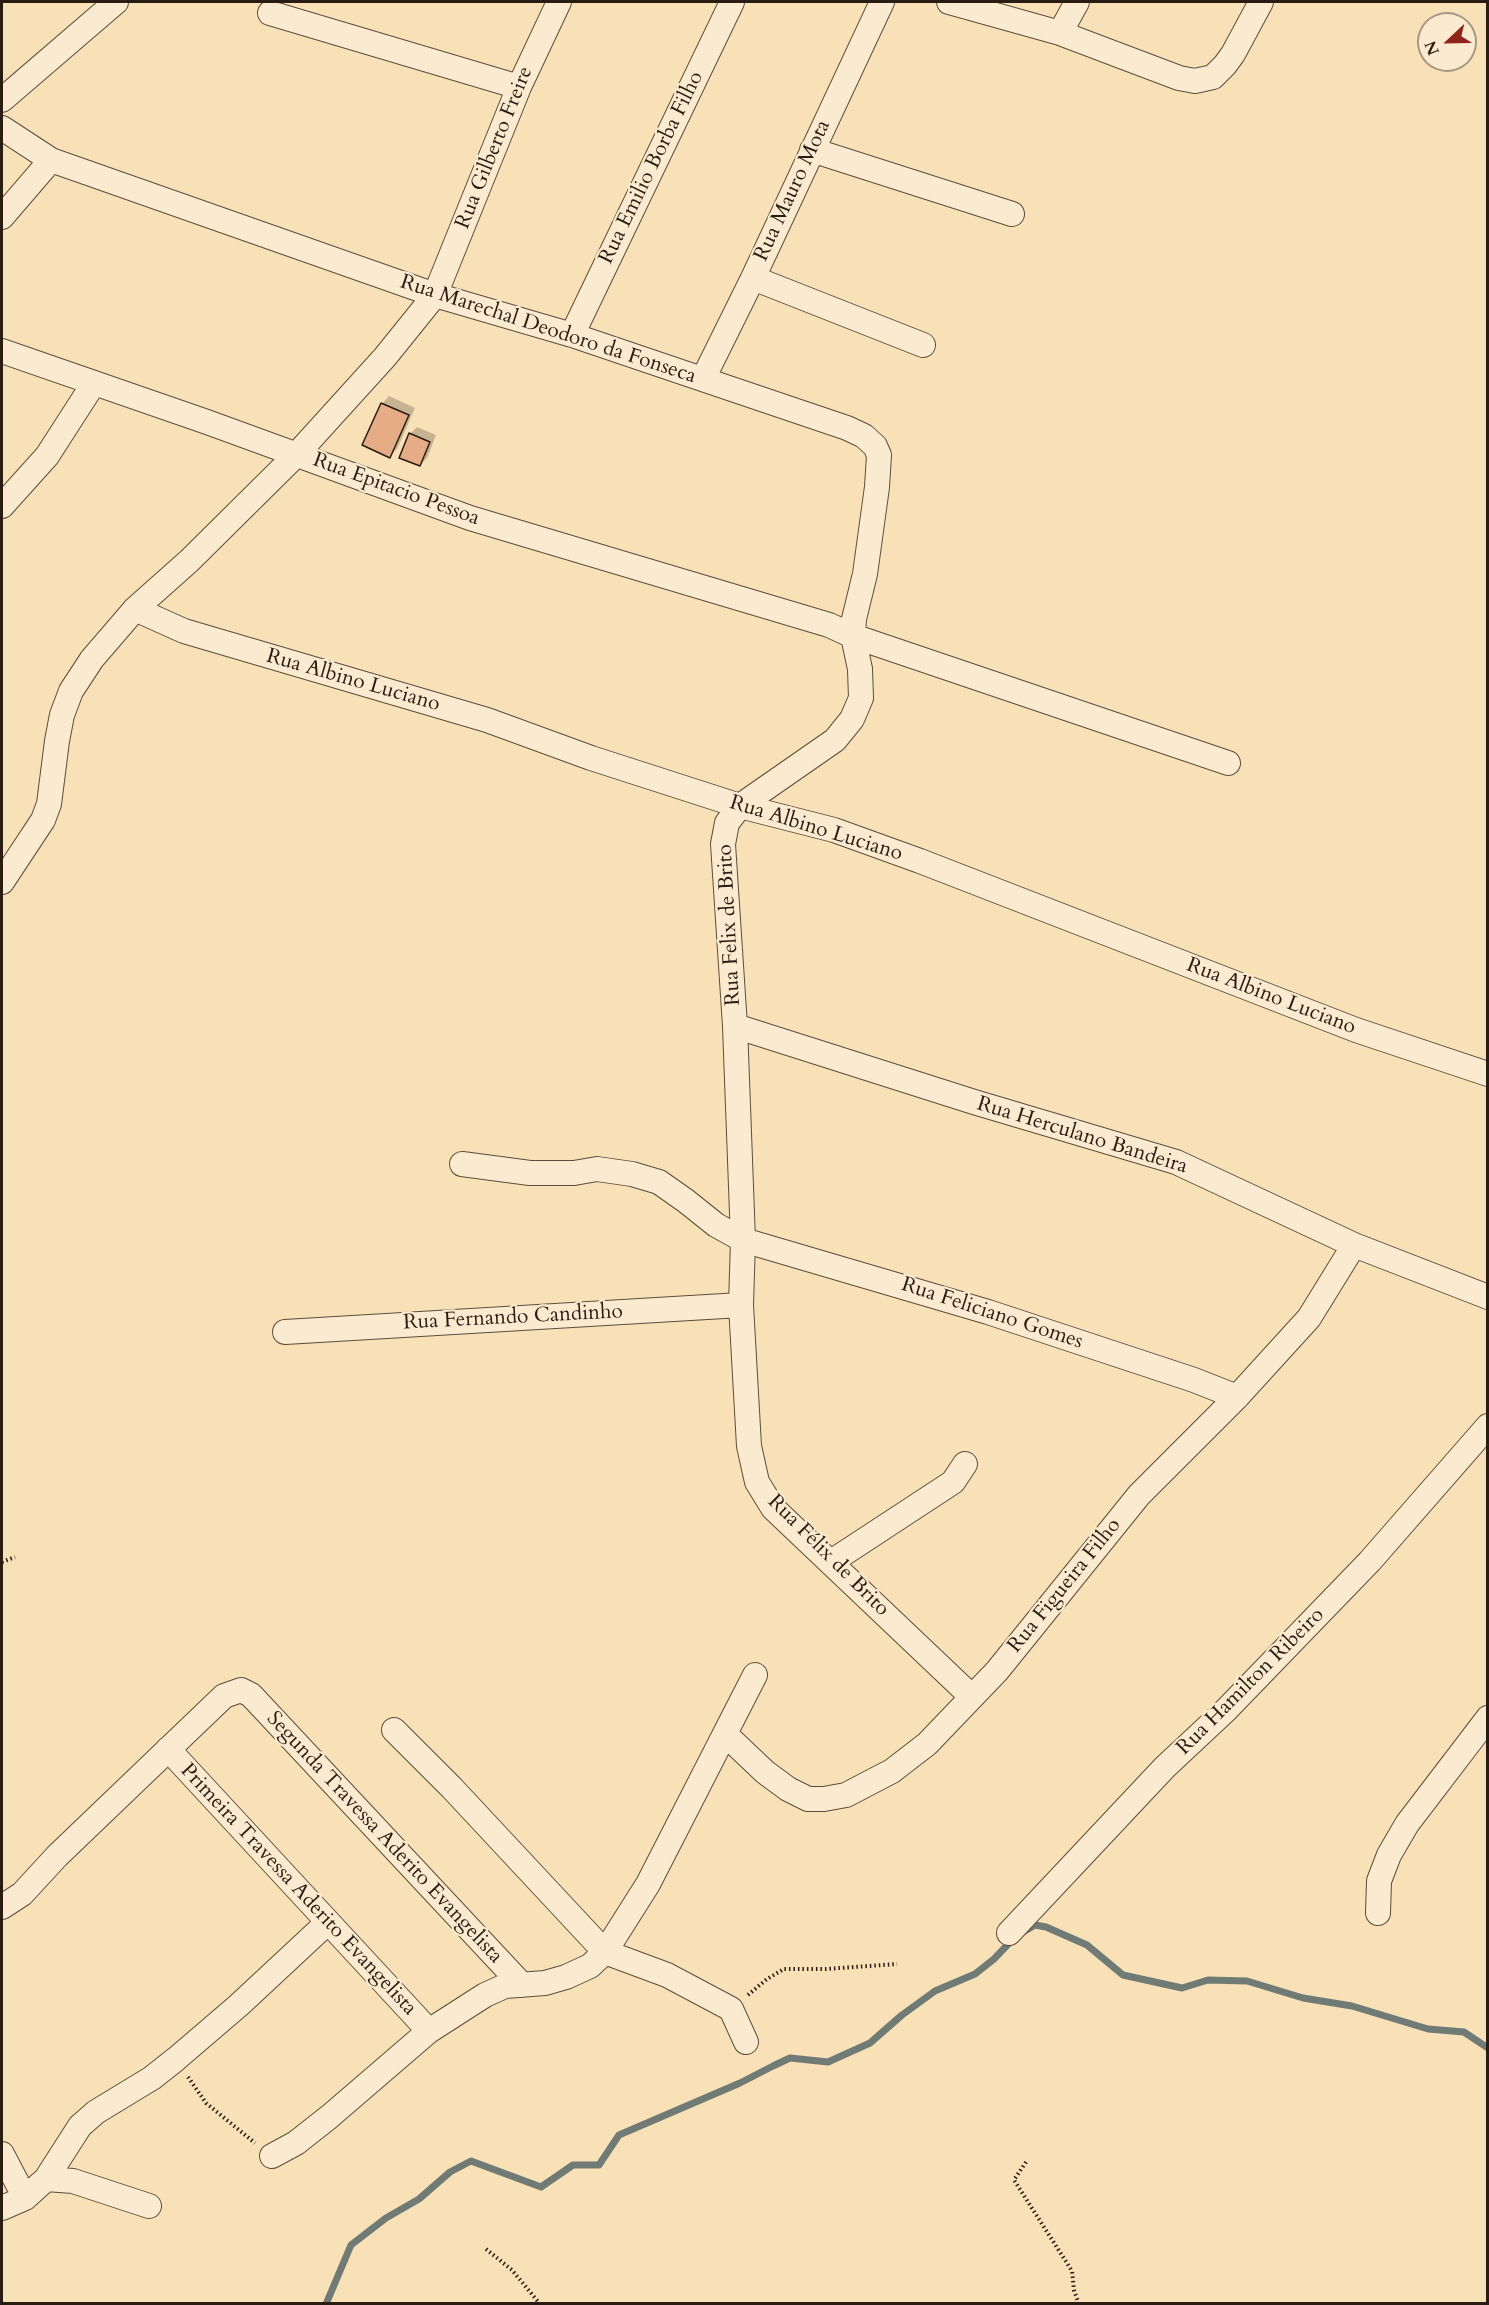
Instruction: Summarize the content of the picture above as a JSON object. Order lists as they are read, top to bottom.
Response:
{
  "streets": {
    "street": [
      "Rua Gilberto Freire",
      "Rua Emilio Borba Filho",
      "Rua Mauro Mota",
      "Rua Marechal Deodoro da Fonseca",
      "Rua Epitacio Pessoa",
      "Rua Albino Luciano",
      "Rua Felix de Brito",
      "Rua Herculano Bandeira",
      "Rua Feliciano Gomes",
      "Rua Fernando Candinho",
      "Rua Félix de Brito",
      "Rua Figueira Filho",
      "Rua Hamilton Ribeiro",
      "Segunda Travessa Aderito Evangelista",
      "Primeira Travessa Aderito Evangelista"
    ]
  },
  "crossings": [
    ["Rua Gilberto Freire", "Rua Marechal Deodoro da Fonseca"],
    ["Rua Gilberto Freire", "Rua Epitacio Pessoa"],
    ["Rua Gilberto Freire", "Rua Albino Luciano"],
    ["Rua Emilio Borba Filho", "Rua Marechal Deodoro da Fonseca"],
    ["Rua Mauro Mota", "Rua Marechal Deodoro da Fonseca"],
    ["Rua Marechal Deodoro da Fonseca", "Rua Epitacio Pessoa"],
    ["Rua Marechal Deodoro da Fonseca", "Rua Felix de Brito"],
    ["Rua Epitacio Pessoa", "Rua Felix de Brito"],
    ["Rua Albino Luciano", "Rua Felix de Brito"],
    ["Rua Felix de Brito", "Rua Herculano Bandeira"],
    ["Rua Felix de Brito", "Rua Feliciano Gomes"],
    ["Rua Felix de Brito", "Rua Félix de Brito"],
    ["Rua Herculano Bandeira", "Rua Figueira Filho"],
    ["Rua Feliciano Gomes", "Rua Félix de Brito"],
    ["Rua Feliciano Gomes", "Rua Figueira Filho"],
    ["Rua Fernando Candinho", "Rua Félix de Brito"],
    ["Rua Félix de Brito", "Rua Figueira Filho"],
    ["Segunda Travessa Aderito Evangelista", "Primeira Travessa Aderito Evangelista"]
  ],
  "north": "left"
}
